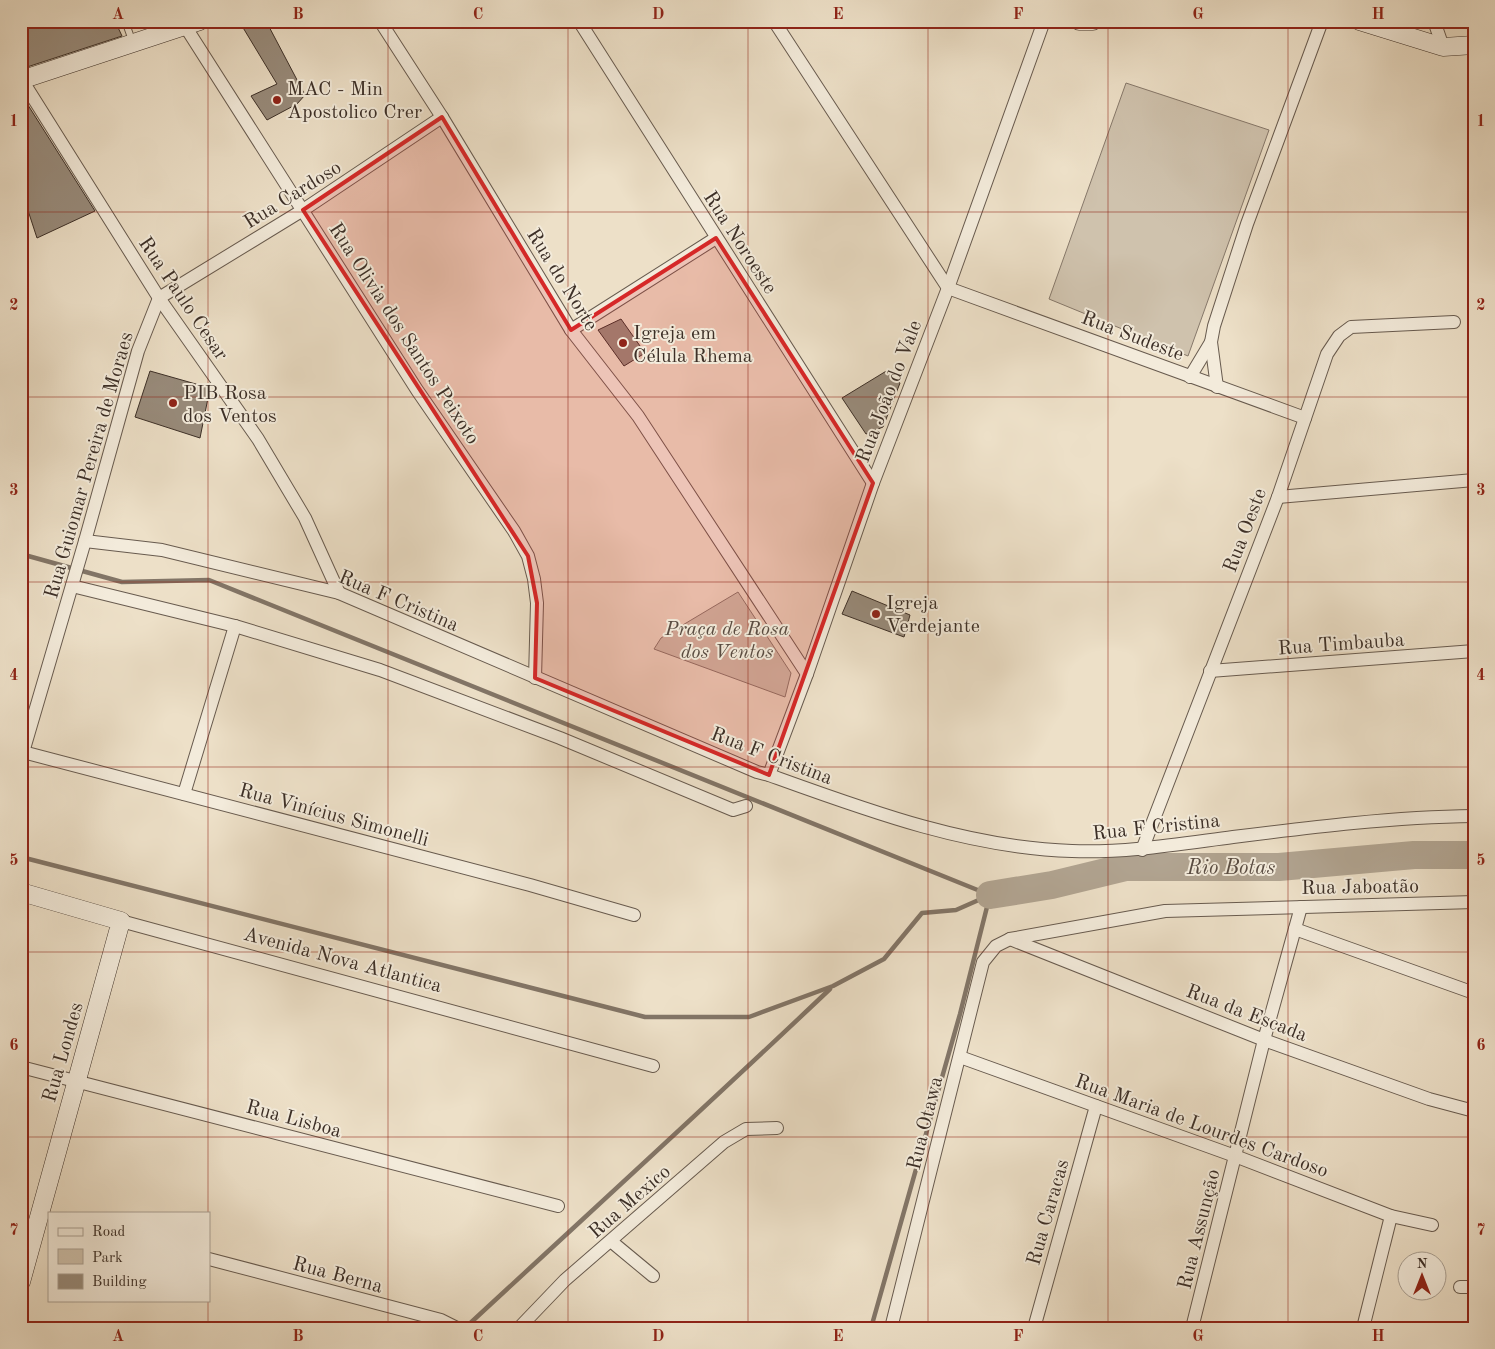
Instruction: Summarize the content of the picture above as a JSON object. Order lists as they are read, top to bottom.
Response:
{
  "streets": {
    "street": [
      "Rua Cardoso",
      "Rua Noroeste",
      "Rua do Norte",
      "Rua Paulo Cesar",
      "Rua Olivia dos Santos Peixoto",
      "Rua Sudeste",
      "Rua João do Vale",
      "Rua Guiomar Pereira de Moraes",
      "Rua Oeste",
      "Rua F Cristina",
      "Rua Timbauba",
      "Rua Vinícius Simonelli",
      "Rua Jaboatão",
      "Avenida Nova Atlantica",
      "Rua da Escada",
      "Rua Londes",
      "Rua Lisboa",
      "Rua Otawa",
      "Rua Maria de Lourdes Cardoso",
      "Rua Mexico",
      "Rua Caracas",
      "Rua Assunção",
      "Rua Berna"
    ]
  },
  "crossings": [
    ["Rua Cardoso", "Rua do Norte"],
    ["Rua Cardoso", "Rua Paulo Cesar"],
    ["Rua Cardoso", "Rua Olivia dos Santos Peixoto"],
    ["Rua Cardoso", "Rua Guiomar Pereira de Moraes"],
    ["Rua Noroeste", "Rua João do Vale"],
    ["Rua do Norte", "Rua João do Vale"],
    ["Rua Paulo Cesar", "Rua Guiomar Pereira de Moraes"],
    ["Rua Paulo Cesar", "Rua F Cristina"],
    ["Rua Olivia dos Santos Peixoto", "Rua F Cristina"],
    ["Rua Sudeste", "Rua João do Vale"],
    ["Rua Sudeste", "Rua Oeste"],
    ["Rua João do Vale", "Rua F Cristina"],
    ["Rua Guiomar Pereira de Moraes", "Rua F Cristina"],
    ["Rua Guiomar Pereira de Moraes", "Rua Vinícius Simonelli"],
    ["Rua Oeste", "Rua F Cristina"],
    ["Rua Oeste", "Rua Timbauba"],
    ["Rua Jaboatão", "Rua da Escada"],
    ["Rua Jaboatão", "Rua Otawa"],
    ["Rua Jaboatão", "Rua Assunção"],
    ["Avenida Nova Atlantica", "Rua Londes"],
    ["Rua da Escada", "Rua Otawa"],
    ["Rua da Escada", "Rua Assunção"],
    ["Rua Londes", "Rua Lisboa"],
    ["Rua Otawa", "Rua Maria de Lourdes Cardoso"],
    ["Rua Maria de Lourdes Cardoso", "Rua Caracas"],
    ["Rua Maria de Lourdes Cardoso", "Rua Assunção"]
  ],
  "water": ["Rio Botas"],
  "parks": ["Praça de Rosa dos Ventos"],
  "places": [
    "MAC - Min Apostolico Crer",
    "Igreja em Célula Rhema",
    "PIB Rosa dos Ventos",
    "Igreja Verdejante"
  ],
  "legend": ["Road", "Park", "Building"],
  "north": "top",
  "grid": {
    "columns": [
      "A",
      "B",
      "C",
      "D",
      "E",
      "F",
      "G",
      "H"
    ],
    "rows": [
      "1",
      "2",
      "3",
      "4",
      "5",
      "6",
      "7"
    ]
  }
}
